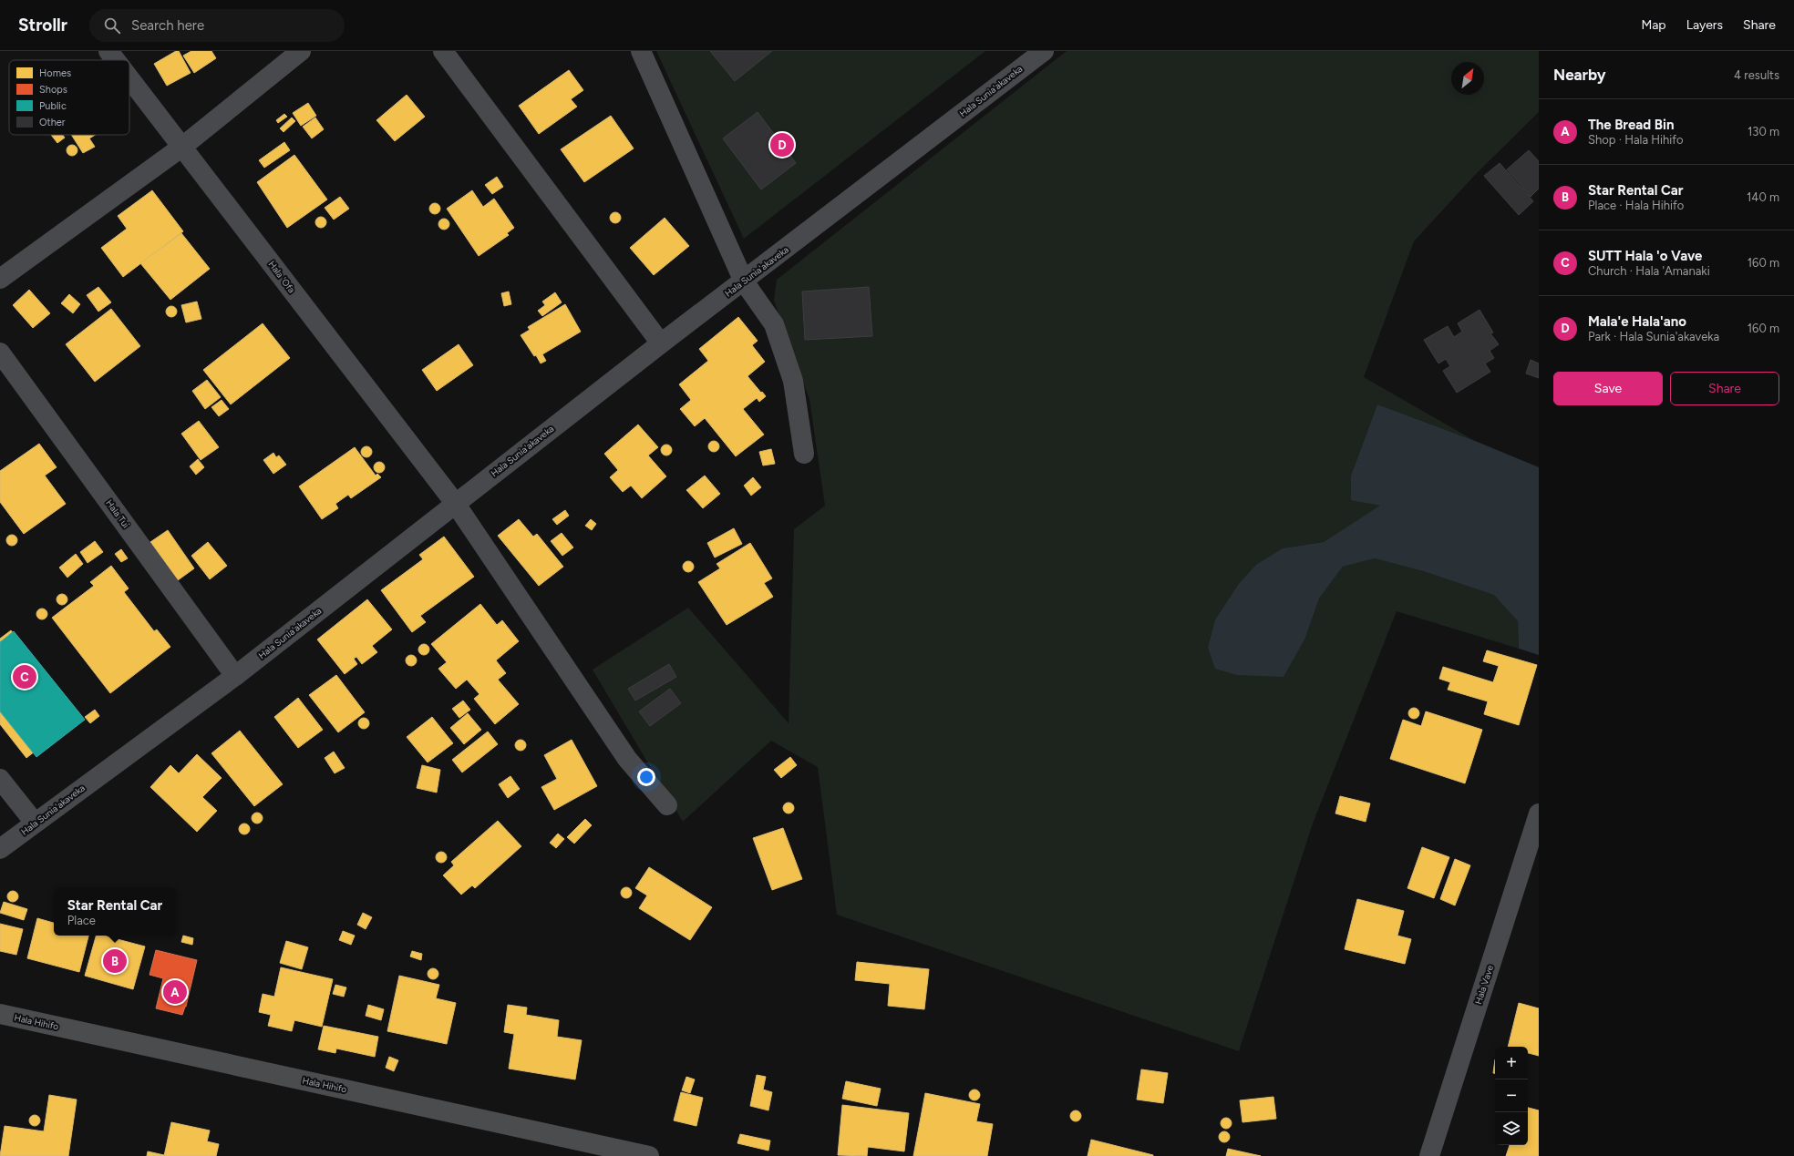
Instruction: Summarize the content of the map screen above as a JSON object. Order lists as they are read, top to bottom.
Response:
{
  "streets": {
    "main road": ["Hala Hihifo"],
    "street": [
      "Hala Sunia'akaveka",
      "Hala 'Ofa",
      "Hala Tui",
      "Hala Vave"
    ]
  },
  "crossings": [
    ["Hala Sunia'akaveka", "Hala 'Ofa"],
    ["Hala Sunia'akaveka", "Hala Tui"]
  ],
  "legend": [
    "Homes",
    "Shops",
    "Public",
    "Other"
  ],
  "north": "top right",
  "page": {
    "header": "Strollr",
    "search": "Search here",
    "nav": ["Map", "Layers", "Share"],
    "heading": ["Nearby", "4 results"],
    "list": [
      {
        "mark": "A",
        "name": "The Bread Bin",
        "note": "Shop · Hala Hihifo",
        "value": "130 m"
      },
      {
        "mark": "B",
        "name": "Star Rental Car",
        "note": "Place · Hala Hihifo",
        "value": "140 m"
      },
      {
        "mark": "C",
        "name": "SUTT Hala 'o Vave",
        "note": "Church · Hala 'Amanaki",
        "value": "160 m"
      },
      {
        "mark": "D",
        "name": "Mala'e Hala'ano",
        "note": "Park · Hala Sunia'akaveka",
        "value": "160 m"
      }
    ],
    "pins": [
      "D",
      "C",
      "B",
      "A"
    ],
    "buttons": ["Save", "Share"],
    "popup": ["Star Rental Car", "Place"],
    "map_buttons": ["+", "−"]
  }
}
